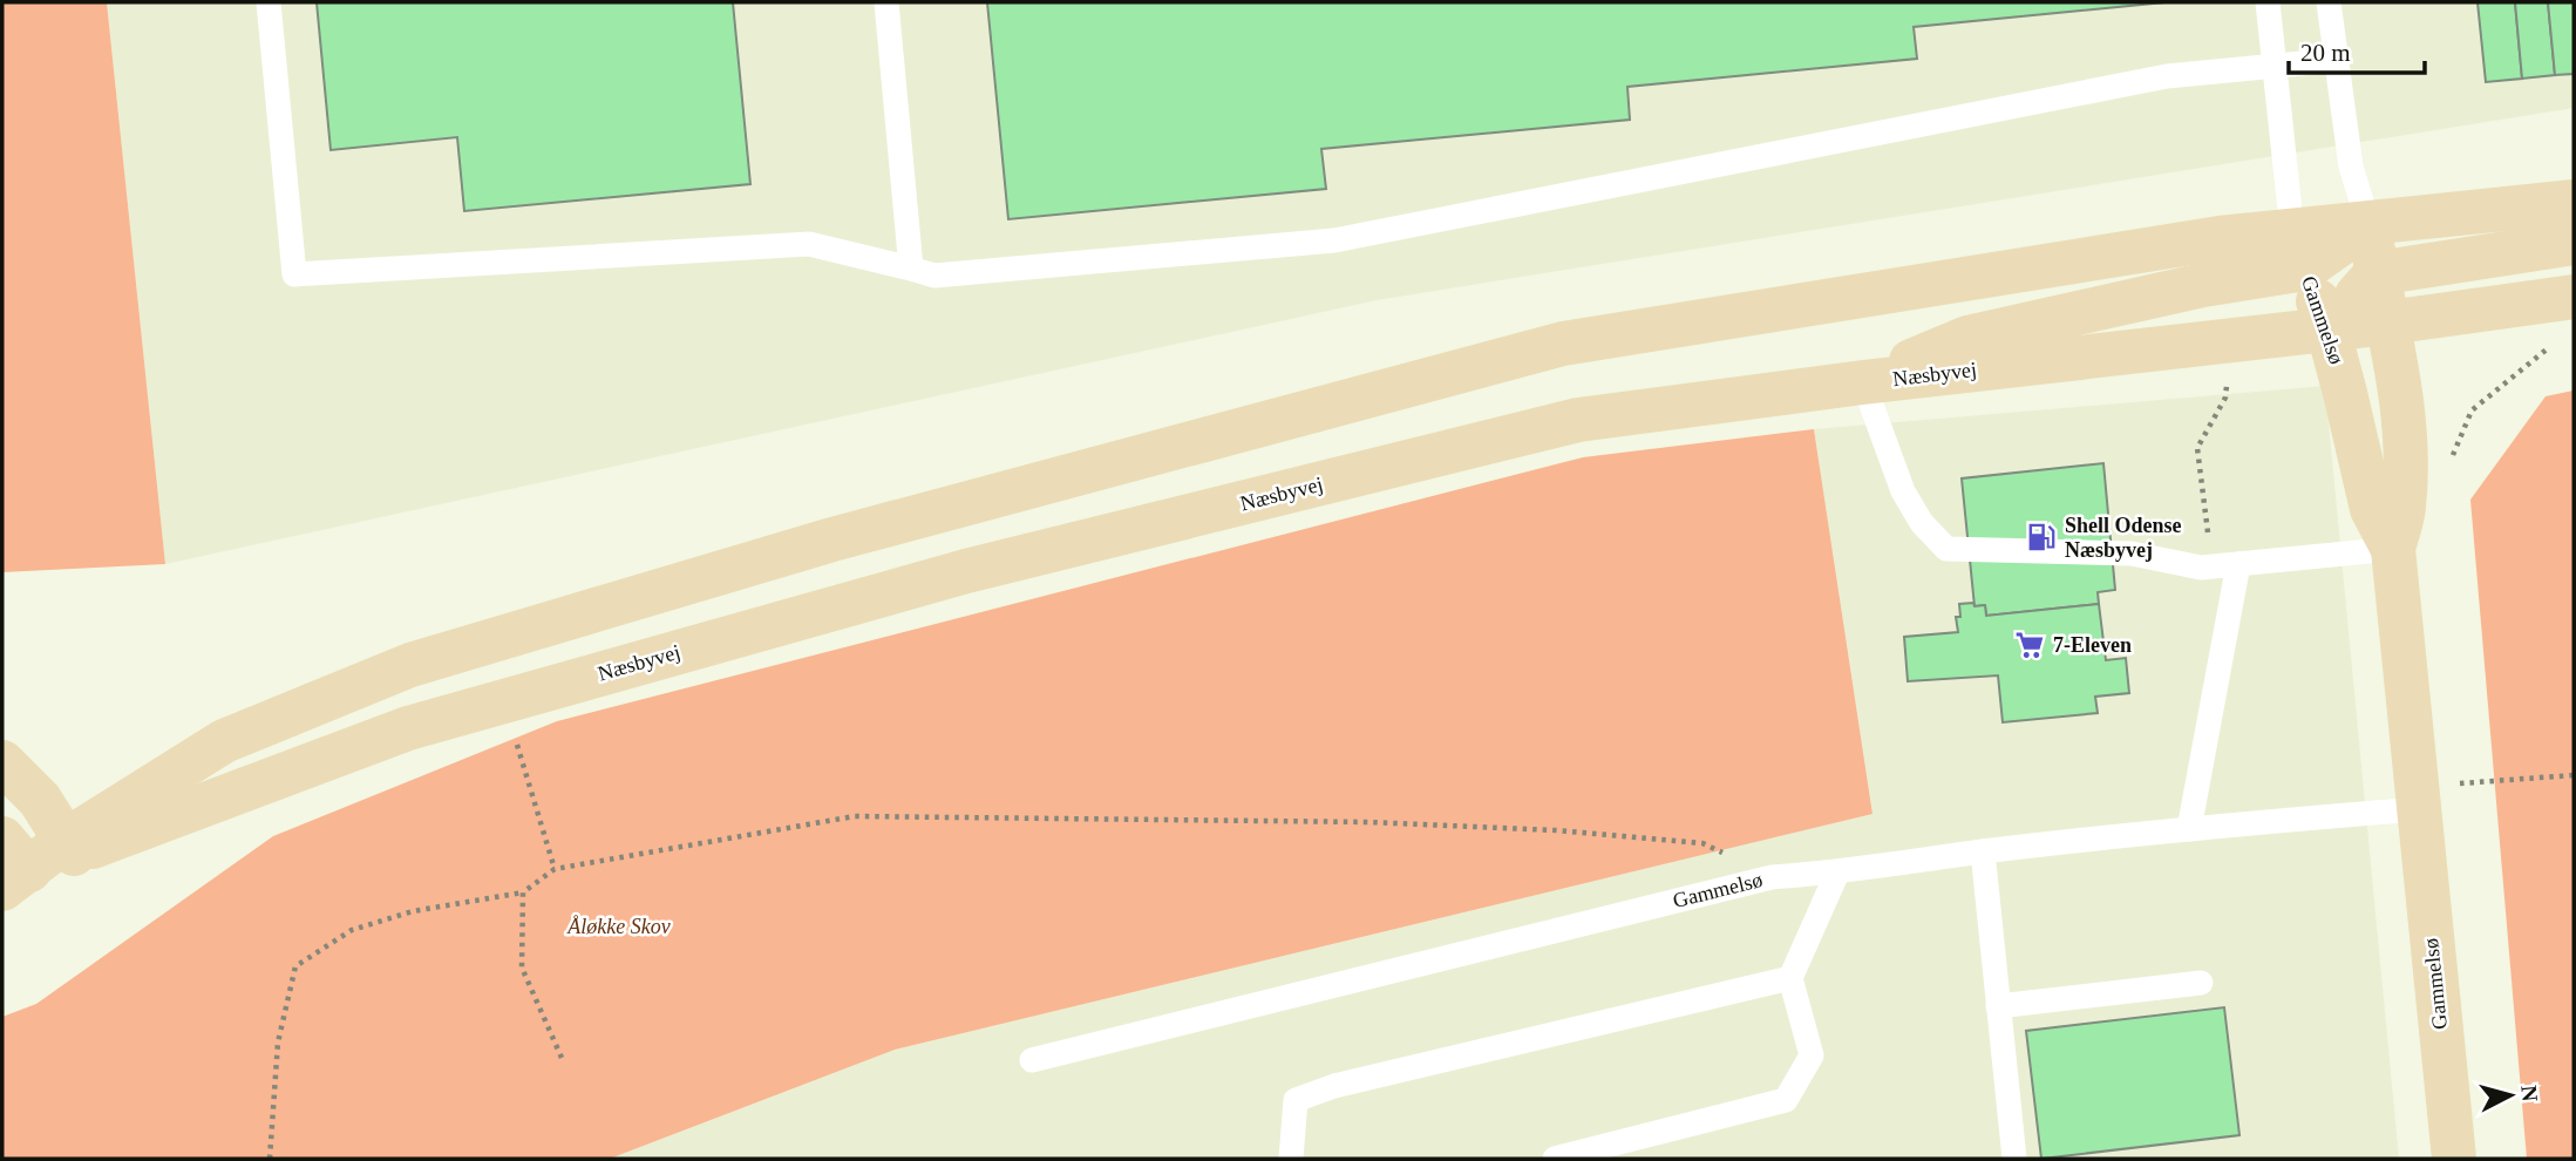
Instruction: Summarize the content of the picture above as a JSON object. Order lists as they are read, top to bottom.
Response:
{
  "streets": {
    "street": ["Gammelsø", "Næsbyvej"]
  },
  "crossings": [
    ["Gammelsø", "Næsbyvej"]
  ],
  "parks": ["Åløkke Skov"],
  "places": {
    "fuel station": ["Shell Odense Næsbyvej"],
    "supermarket": ["7-Eleven"]
  },
  "scale_bar": "20 m",
  "north": "right"
}
